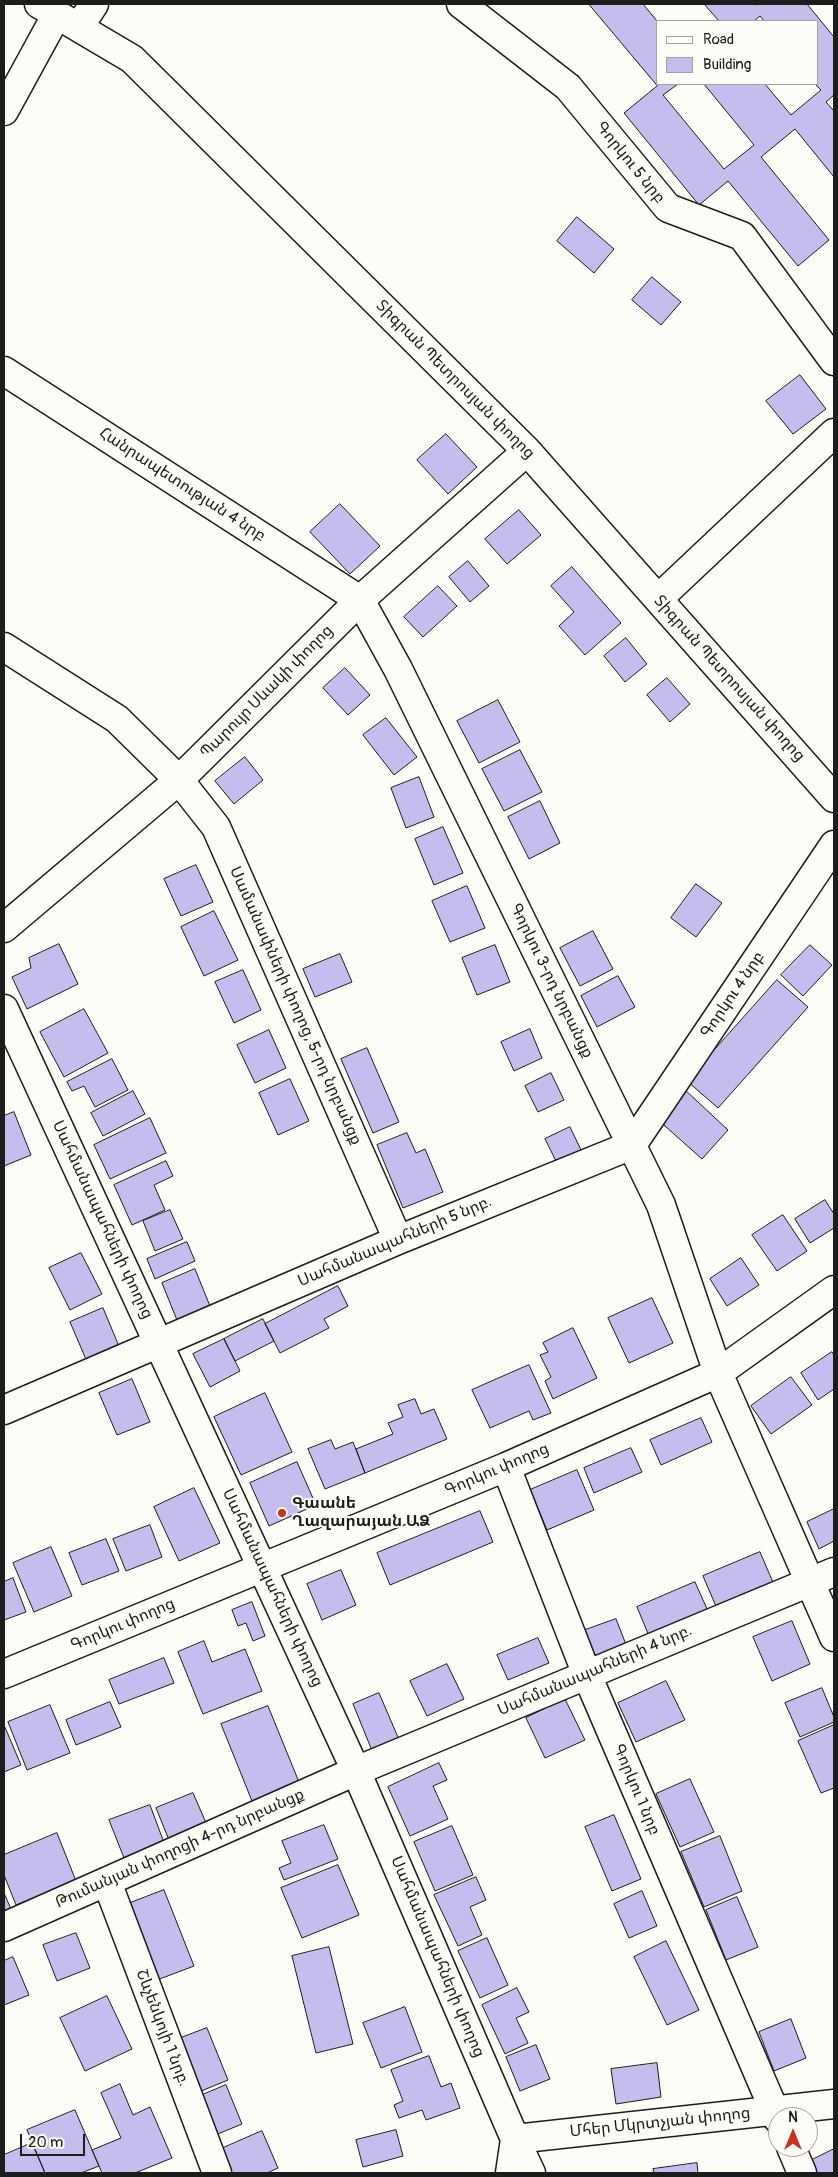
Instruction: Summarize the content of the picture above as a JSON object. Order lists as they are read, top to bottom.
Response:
{
  "streets": {
    "street": [
      "Գորկու 5 նրբ",
      "Տիգրան Պետրոսյան փողոց",
      "Հանրապետության 4 նրբ",
      "Պարույր Սևակի փողոց",
      "Գորկու 3-րդ նրբանցք",
      "Գորկու 4 նրբ",
      "Սամանափների փողոց, 5-րդ նրբանցք",
      "Սահմանապահների փողոց",
      "Սահմանապահների 5 նրբ.",
      "Գորկու փողոց",
      "Սահմանապահների 4 նրբ.",
      "Գորկու 1 նրբ",
      "Թումանյան փողոցի 4-րդ նրբանցք",
      "Շևչենկոյի 1 նրբ.",
      "Մհեր Մկրտչյան փողոց"
    ]
  },
  "crossings": [
    ["Տիգրան Պետրոսյան փողոց", "Պարույր Սևակի փողոց"],
    ["Հանրապետության 4 նրբ", "Պարույր Սևակի փողոց"],
    ["Հանրապետության 4 նրբ", "Գորկու 3-րդ նրբանցք"],
    ["Պարույր Սևակի փողոց", "Գորկու 3-րդ նրբանցք"],
    ["Պարույր Սևակի փողոց", "Սամանափների փողոց, 5-րդ նրբանցք"],
    ["Գորկու 3-րդ նրբանցք", "Գորկու 4 նրբ"],
    ["Գորկու 3-րդ նրբանցք", "Սահմանապահների 5 նրբ."],
    ["Գորկու 3-րդ նրբանցք", "Գորկու փողոց"],
    ["Գորկու 3-րդ նրբանցք", "Սահմանապահների 4 նրբ."],
    ["Գորկու 4 նրբ", "Սահմանապահների 5 նրբ."],
    ["Սամանափների փողոց, 5-րդ նրբանցք", "Սահմանապահների 5 նրբ."],
    ["Սահմանապահների փողոց", "Սահմանապահների 5 նրբ."],
    ["Սահմանապահների փողոց", "Գորկու փողոց"],
    ["Սահմանապահների փողոց", "Սահմանապահների 4 նրբ."],
    ["Սահմանապահների փողոց", "Թումանյան փողոցի 4-րդ նրբանցք"],
    ["Սահմանապահների փողոց", "Մհեր Մկրտչյան փողոց"],
    ["Գորկու փողոց", "Գորկու 1 նրբ"],
    ["Սահմանապահների 4 նրբ.", "Գորկու 1 նրբ"],
    ["Սահմանապահների 4 նրբ.", "Թումանյան փողոցի 4-րդ նրբանցք"],
    ["Թումանյան փողոցի 4-րդ նրբանցք", "Շևչենկոյի 1 նրբ."]
  ],
  "places": ["Գաանե Ղազարայան ԱՁ"],
  "legend": ["Road", "Building"],
  "scale_bar": "20 m",
  "north": "top"
}
